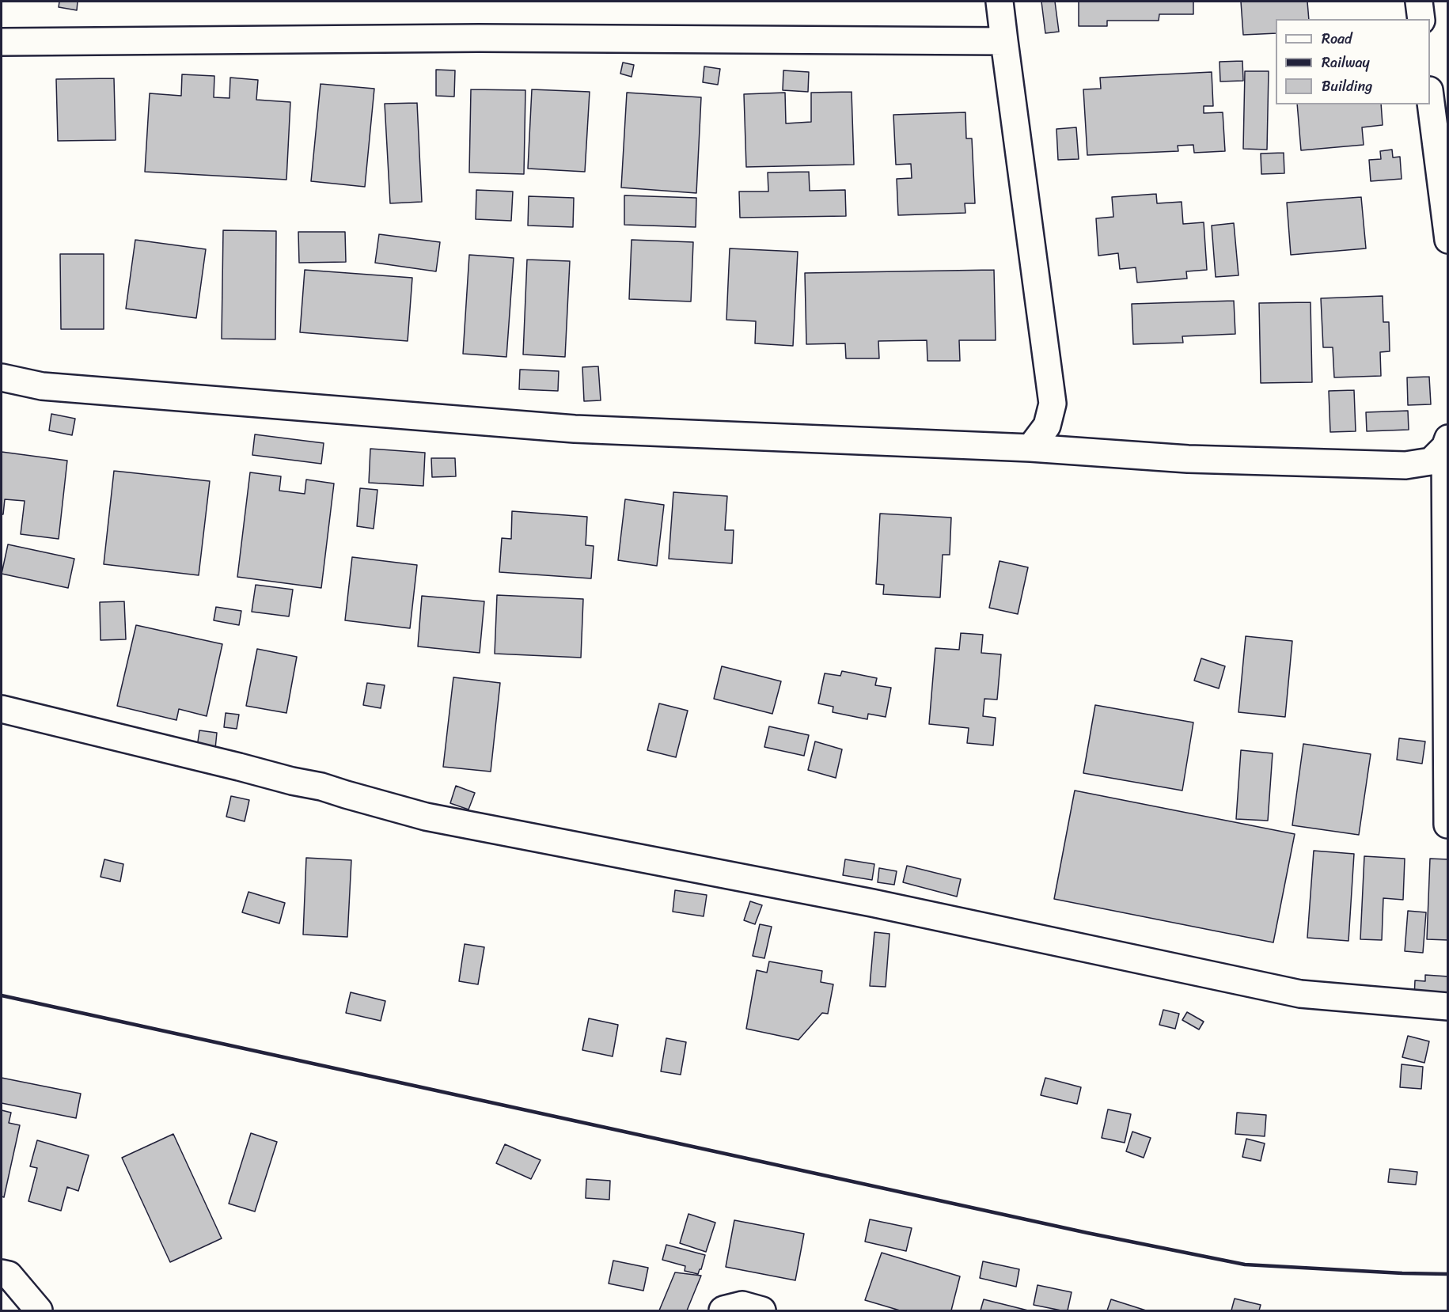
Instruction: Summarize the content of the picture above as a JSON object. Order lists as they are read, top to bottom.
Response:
{
  "legend": ["Road", "Railway", "Building"]
}
